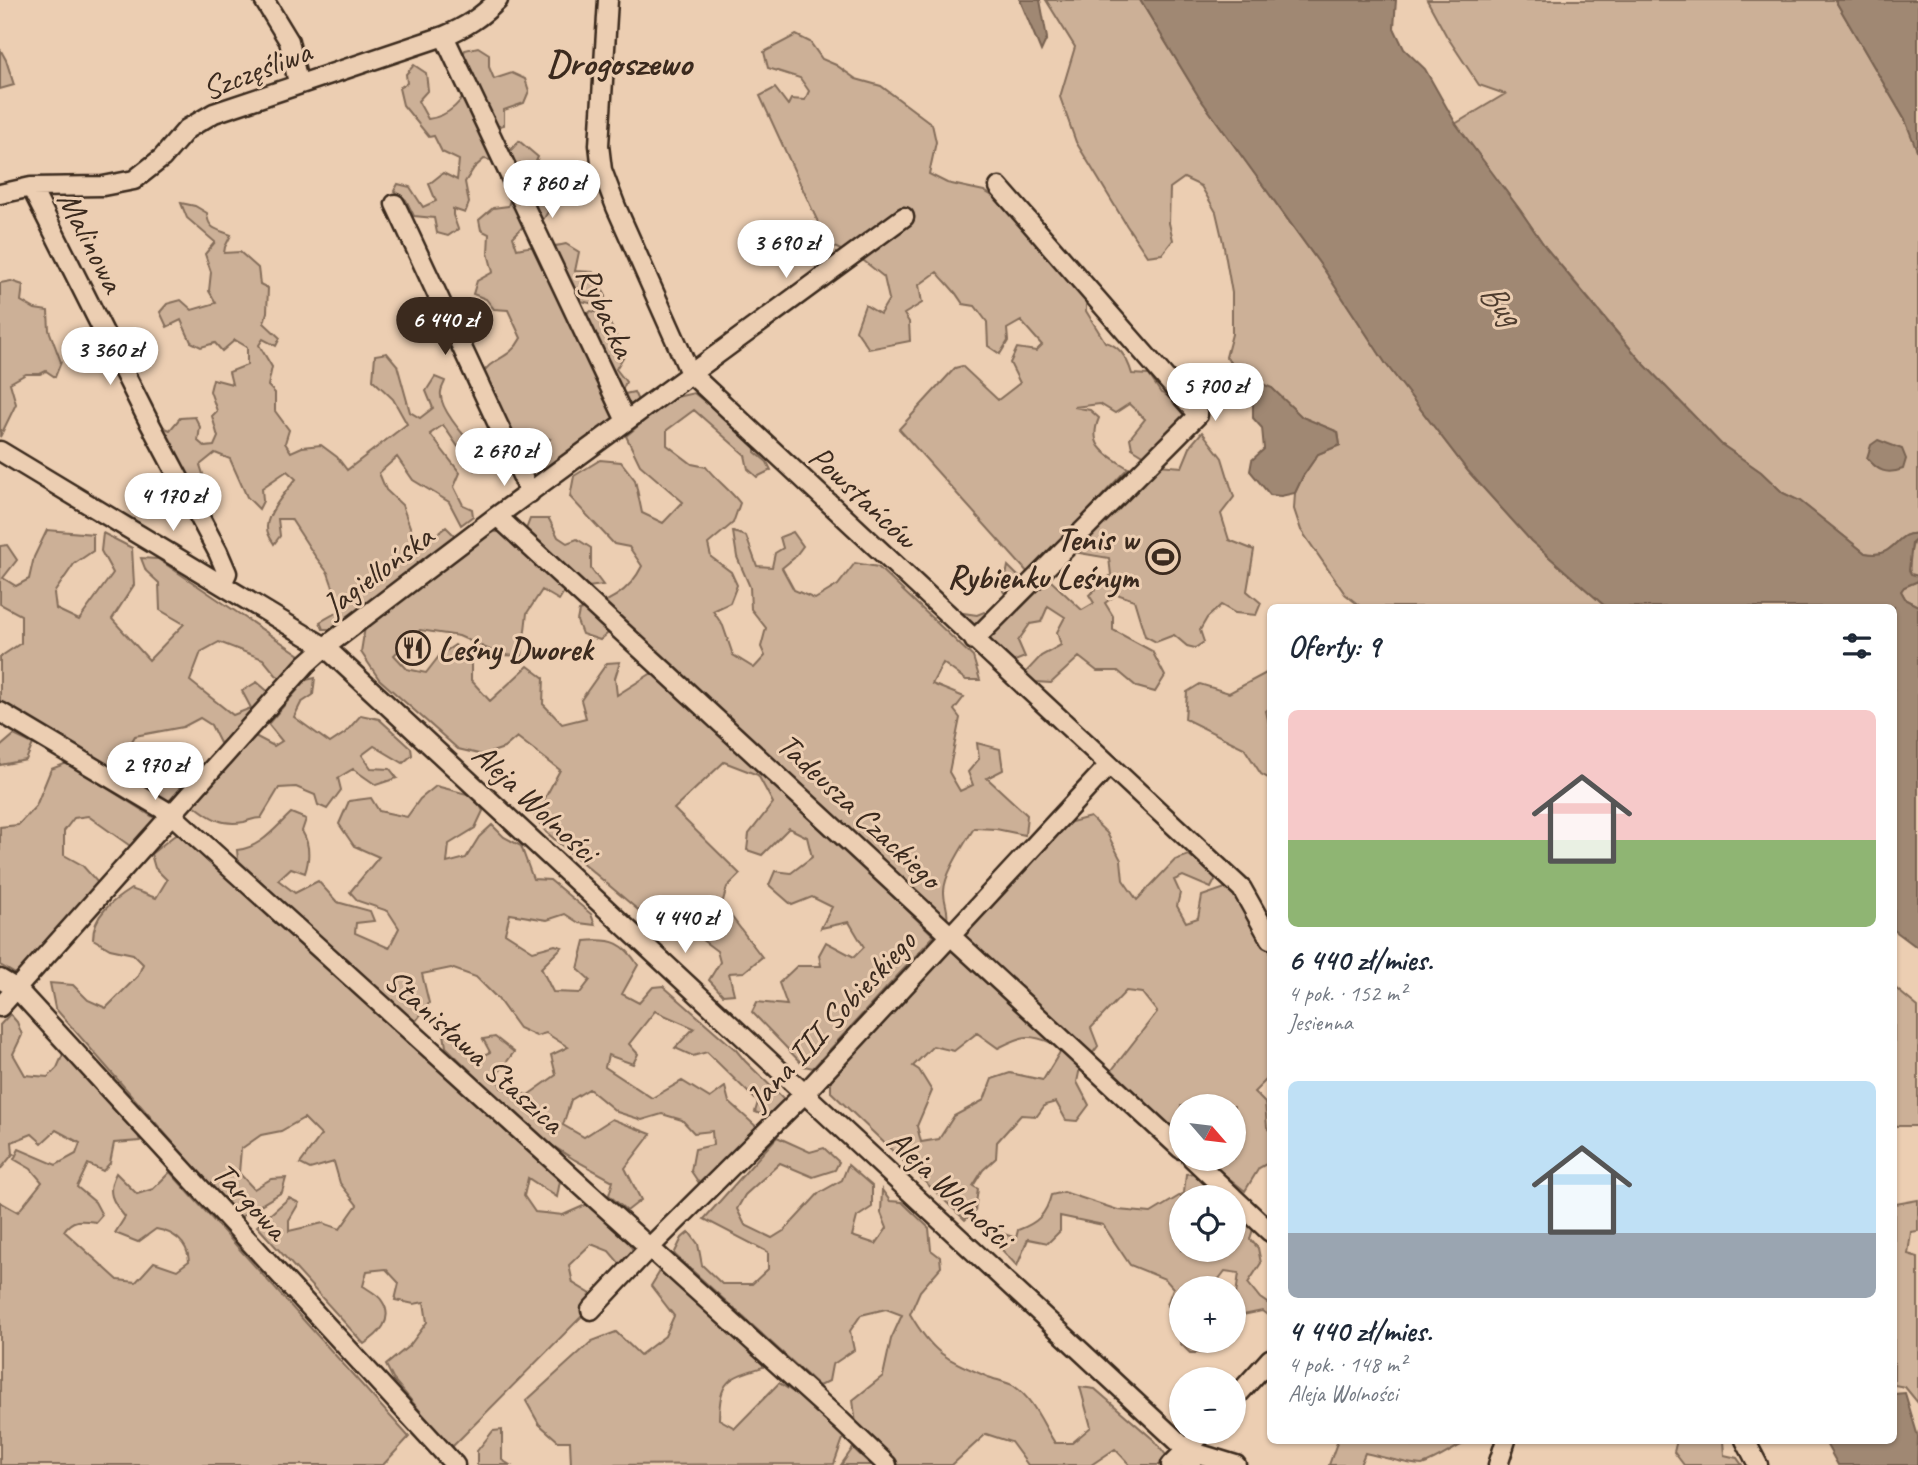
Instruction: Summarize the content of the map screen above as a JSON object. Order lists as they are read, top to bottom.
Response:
{
  "streets": {
    "street": [
      "Szczęśliwa",
      "Malinowa",
      "Rybacka",
      "Powstańców",
      "Jagiellońska",
      "Aleja Wolności",
      "Tadeusza Czackiego",
      "Jana III Sobieskiego",
      "Stanisława Staszica",
      "Targowa"
    ]
  },
  "crossings": [
    ["Szczęśliwa", "Malinowa"],
    ["Szczęśliwa", "Rybacka"],
    ["Malinowa", "Aleja Wolności"],
    ["Rybacka", "Jagiellońska"],
    ["Powstańców", "Jagiellońska"],
    ["Powstańców", "Jana III Sobieskiego"],
    ["Jagiellońska", "Aleja Wolności"],
    ["Jagiellońska", "Tadeusza Czackiego"],
    ["Jagiellońska", "Stanisława Staszica"],
    ["Jagiellońska", "Targowa"],
    ["Aleja Wolności", "Jana III Sobieskiego"],
    ["Tadeusza Czackiego", "Jana III Sobieskiego"],
    ["Jana III Sobieskiego", "Stanisława Staszica"]
  ],
  "districts": ["Drogoszewo"],
  "water": ["Bug"],
  "places": {
    "sports": ["Tenis w Rybienku Leśnym"],
    "restaurant": ["Leśny Dworek"]
  },
  "north": "bottom right",
  "page": {
    "price": [
      "7 860 zł",
      "3 690 zł",
      "6 440 zł",
      "3 360 zł",
      "5 700 zł",
      "2 670 zł",
      "4 170 zł",
      "2 970 zł",
      "4 440 zł"
    ],
    "heading": "Oferty: 9",
    "list": [
      {
        "name": "6 440 zł/mies.",
        "note": "4 pok. · 152 m² · Jesienna"
      },
      {
        "name": "4 440 zł/mies.",
        "note": "4 pok. · 148 m² · Aleja Wolności"
      }
    ],
    "map_buttons": ["+", "−"]
  }
}
